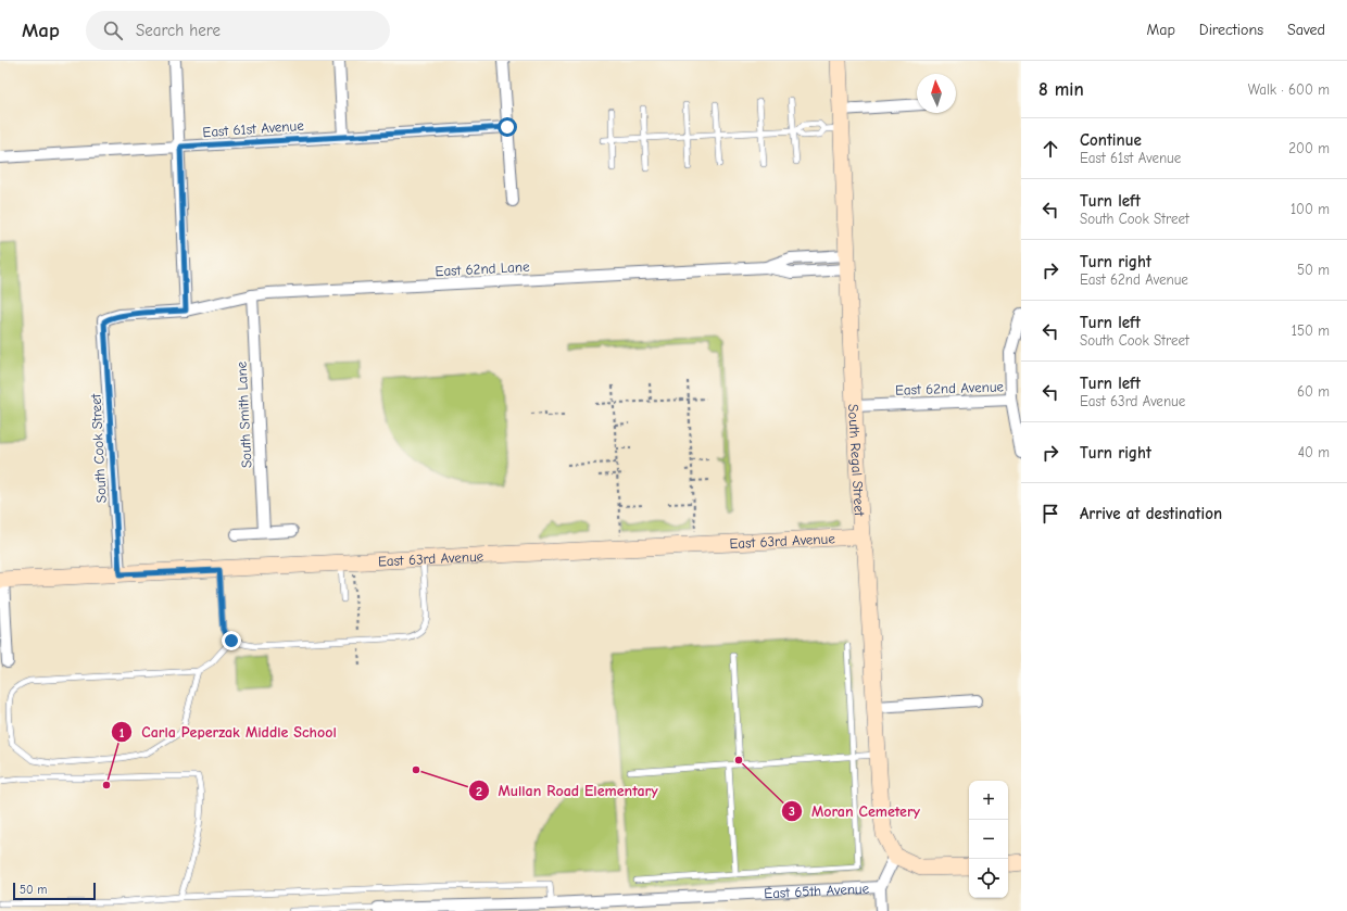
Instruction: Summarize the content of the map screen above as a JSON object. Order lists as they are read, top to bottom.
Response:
{
  "streets": {
    "street": [
      "East 61st Avenue",
      "East 62nd Lane",
      "East 62nd Avenue",
      "South Smith Lane",
      "South Cook Street",
      "South Regal Street",
      "East 63rd Avenue",
      "East 65th Avenue"
    ]
  },
  "crossings": [
    ["East 62nd Lane", "South Smith Lane"],
    ["East 62nd Lane", "South Cook Street"],
    ["East 62nd Lane", "South Regal Street"],
    ["East 62nd Avenue", "South Regal Street"],
    ["South Cook Street", "East 63rd Avenue"],
    ["South Regal Street", "East 63rd Avenue"],
    ["South Regal Street", "East 65th Avenue"]
  ],
  "places": ["Moran Cemetery", "Mullan Road Elementary", "Carla Peperzak Middle School"],
  "scale_bar": "50 m",
  "north": "top",
  "page": {
    "header": "Map",
    "search": "Search here",
    "nav": ["Map", "Directions", "Saved"],
    "heading": ["8 min", "Walk · 600 m"],
    "list": [
      ["Continue", "East 61st Avenue", "200 m"],
      ["Turn left", "South Cook Street", "100 m"],
      ["Turn right", "East 62nd Avenue", "50 m"],
      ["Turn left", "South Cook Street", "150 m"],
      ["Turn left", "East 63rd Avenue", "60 m"],
      ["Turn right", "40 m"],
      "Arrive at destination"
    ],
    "map_buttons": ["+", "−"],
    "scale": "50 m"
  }
}
